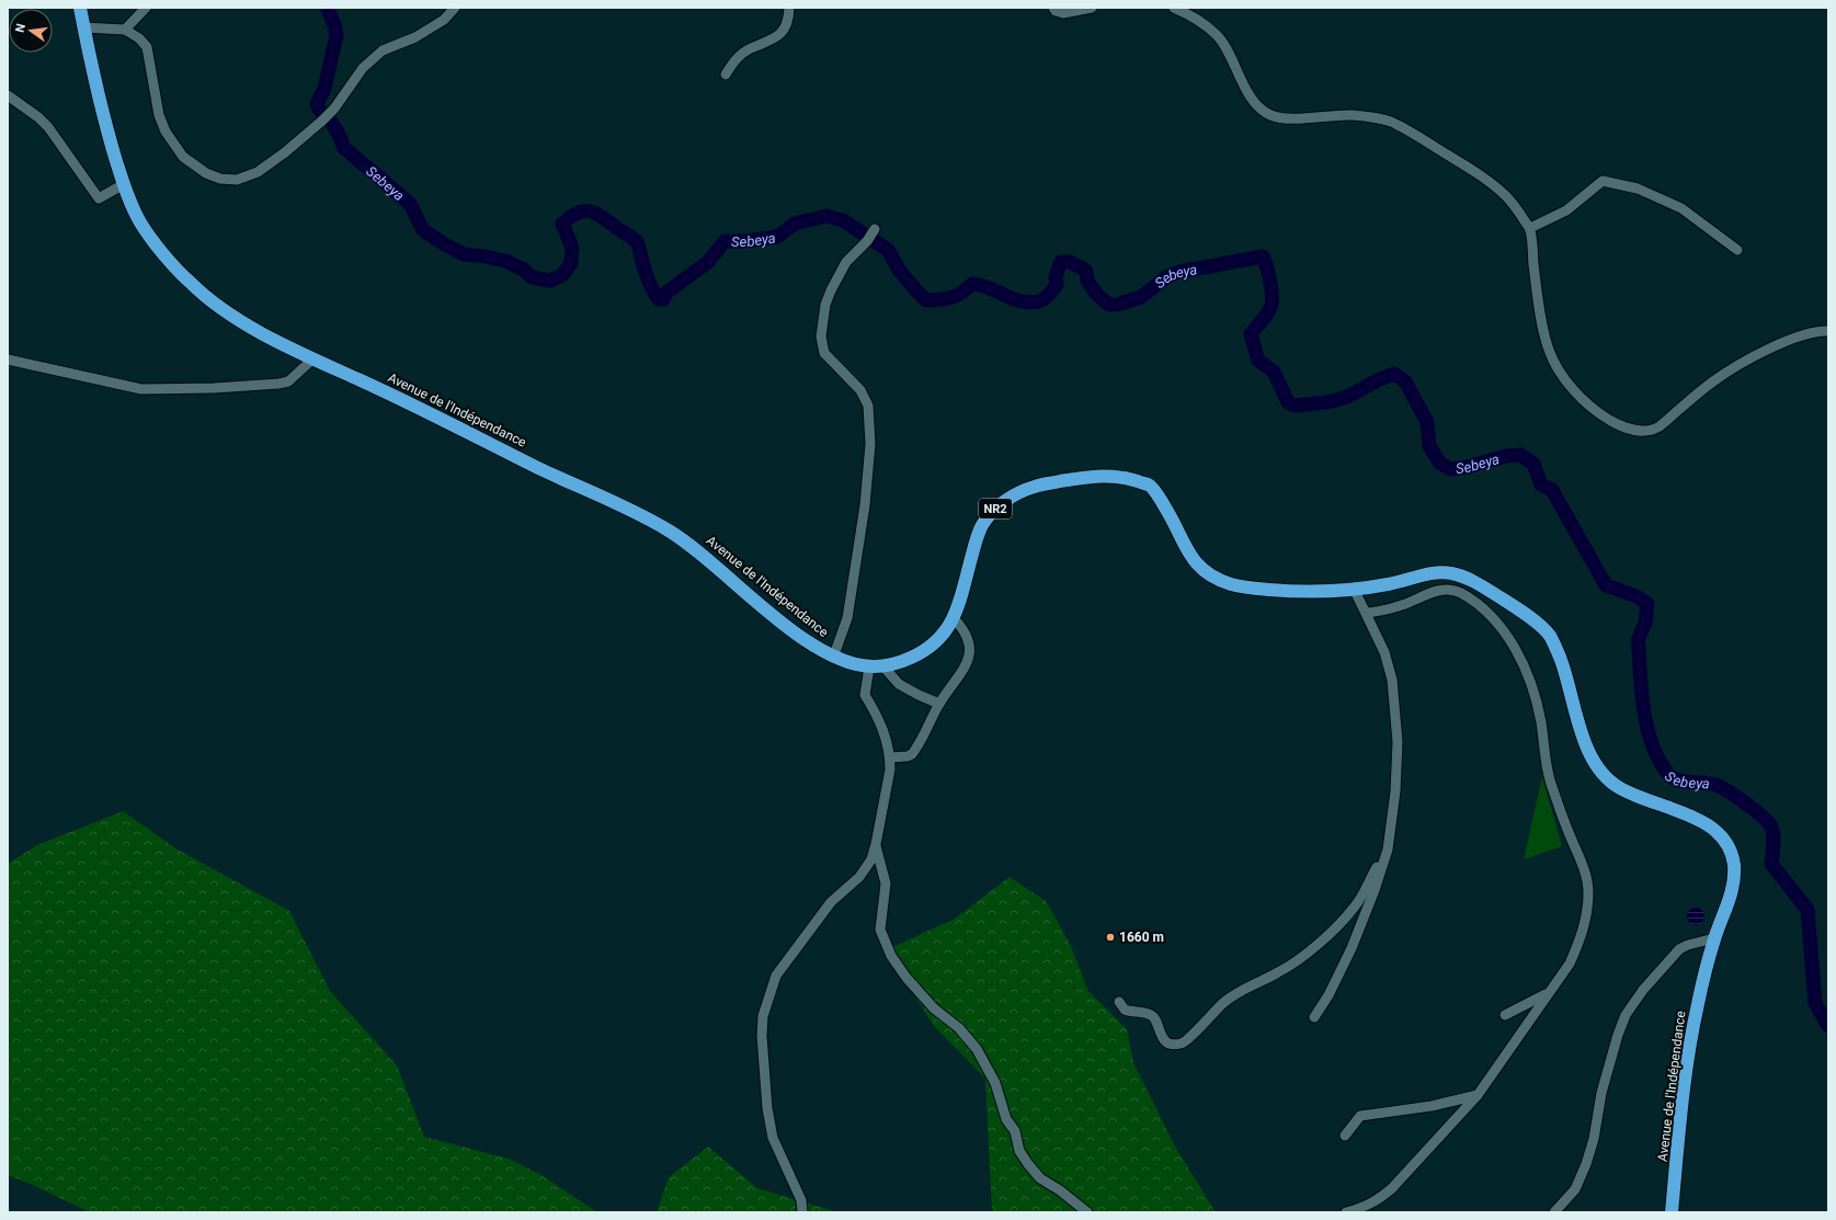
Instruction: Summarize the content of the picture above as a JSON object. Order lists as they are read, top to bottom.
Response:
{
  "streets": {
    "highway": ["Avenue de l'Indépendance", "NR2"]
  },
  "water": ["Sebeya"],
  "places": ["1660 m"],
  "north": "left"
}
